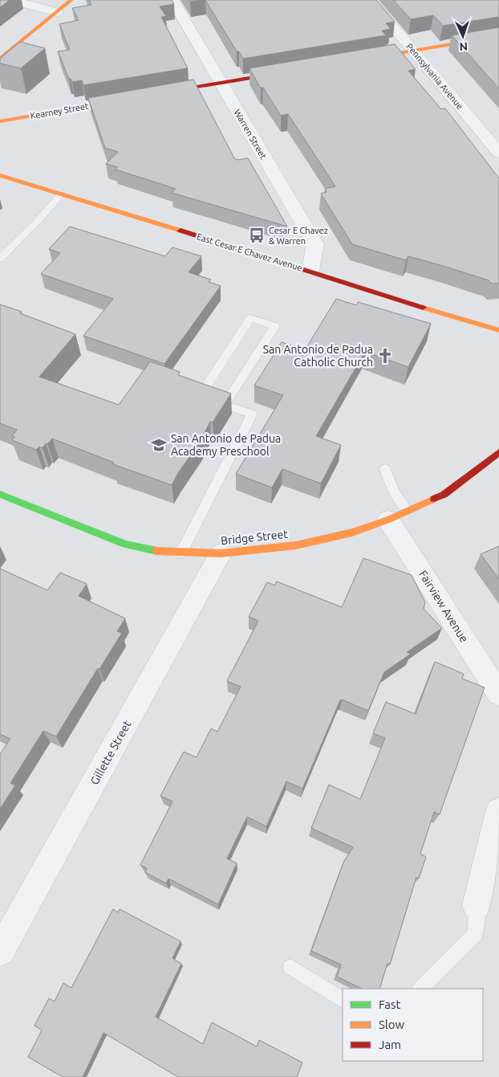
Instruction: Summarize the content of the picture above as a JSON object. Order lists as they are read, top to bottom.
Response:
{
  "streets": {
    "street": [
      "Pennsylvania Avenue",
      "Kearney Street",
      "Warren Street",
      "East Cesar E Chavez Avenue",
      "Bridge Street",
      "Fairview Avenue",
      "Gillette Street"
    ]
  },
  "crossings": [
    ["Warren Street", "East Cesar E Chavez Avenue"],
    ["Bridge Street", "Fairview Avenue"],
    ["Bridge Street", "Gillette Street"]
  ],
  "places": {
    "bus stop": ["Cesar E Chavez & Warren"],
    "church": ["San Antonio de Padua Catholic Church"],
    "school or university": ["San Antonio de Padua Academy Preschool"]
  },
  "legend": ["Fast", "Slow", "Jam"],
  "north": "bottom"
}
